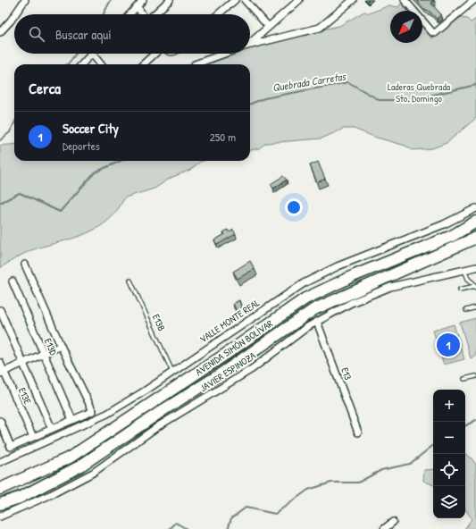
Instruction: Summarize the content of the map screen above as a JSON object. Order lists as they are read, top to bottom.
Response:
{
  "streets": {
    "highway": ["AVENIDA SIMÓN BOLÍVAR"],
    "street": [
      "VALLE MONTE REAL",
      "E13D",
      "JAVIER ESPINOZA",
      "E13",
      "E13E"
    ],
    "lane": ["E13B"]
  },
  "crossings": [
    ["VALLE MONTE REAL", "E13B"],
    ["JAVIER ESPINOZA", "E13"]
  ],
  "water": ["Quebrada Carretas"],
  "parks": ["Laderas Quebrada Sto. Domingo"],
  "north": "bottom left",
  "page": {
    "search": "Buscar aquí",
    "heading": "Cerca",
    "list": [
      {
        "mark": "1",
        "name": "Soccer City",
        "note": "Deportes",
        "value": "250 m"
      }
    ],
    "pins": "1",
    "map_buttons": ["+", "−"]
  }
}
